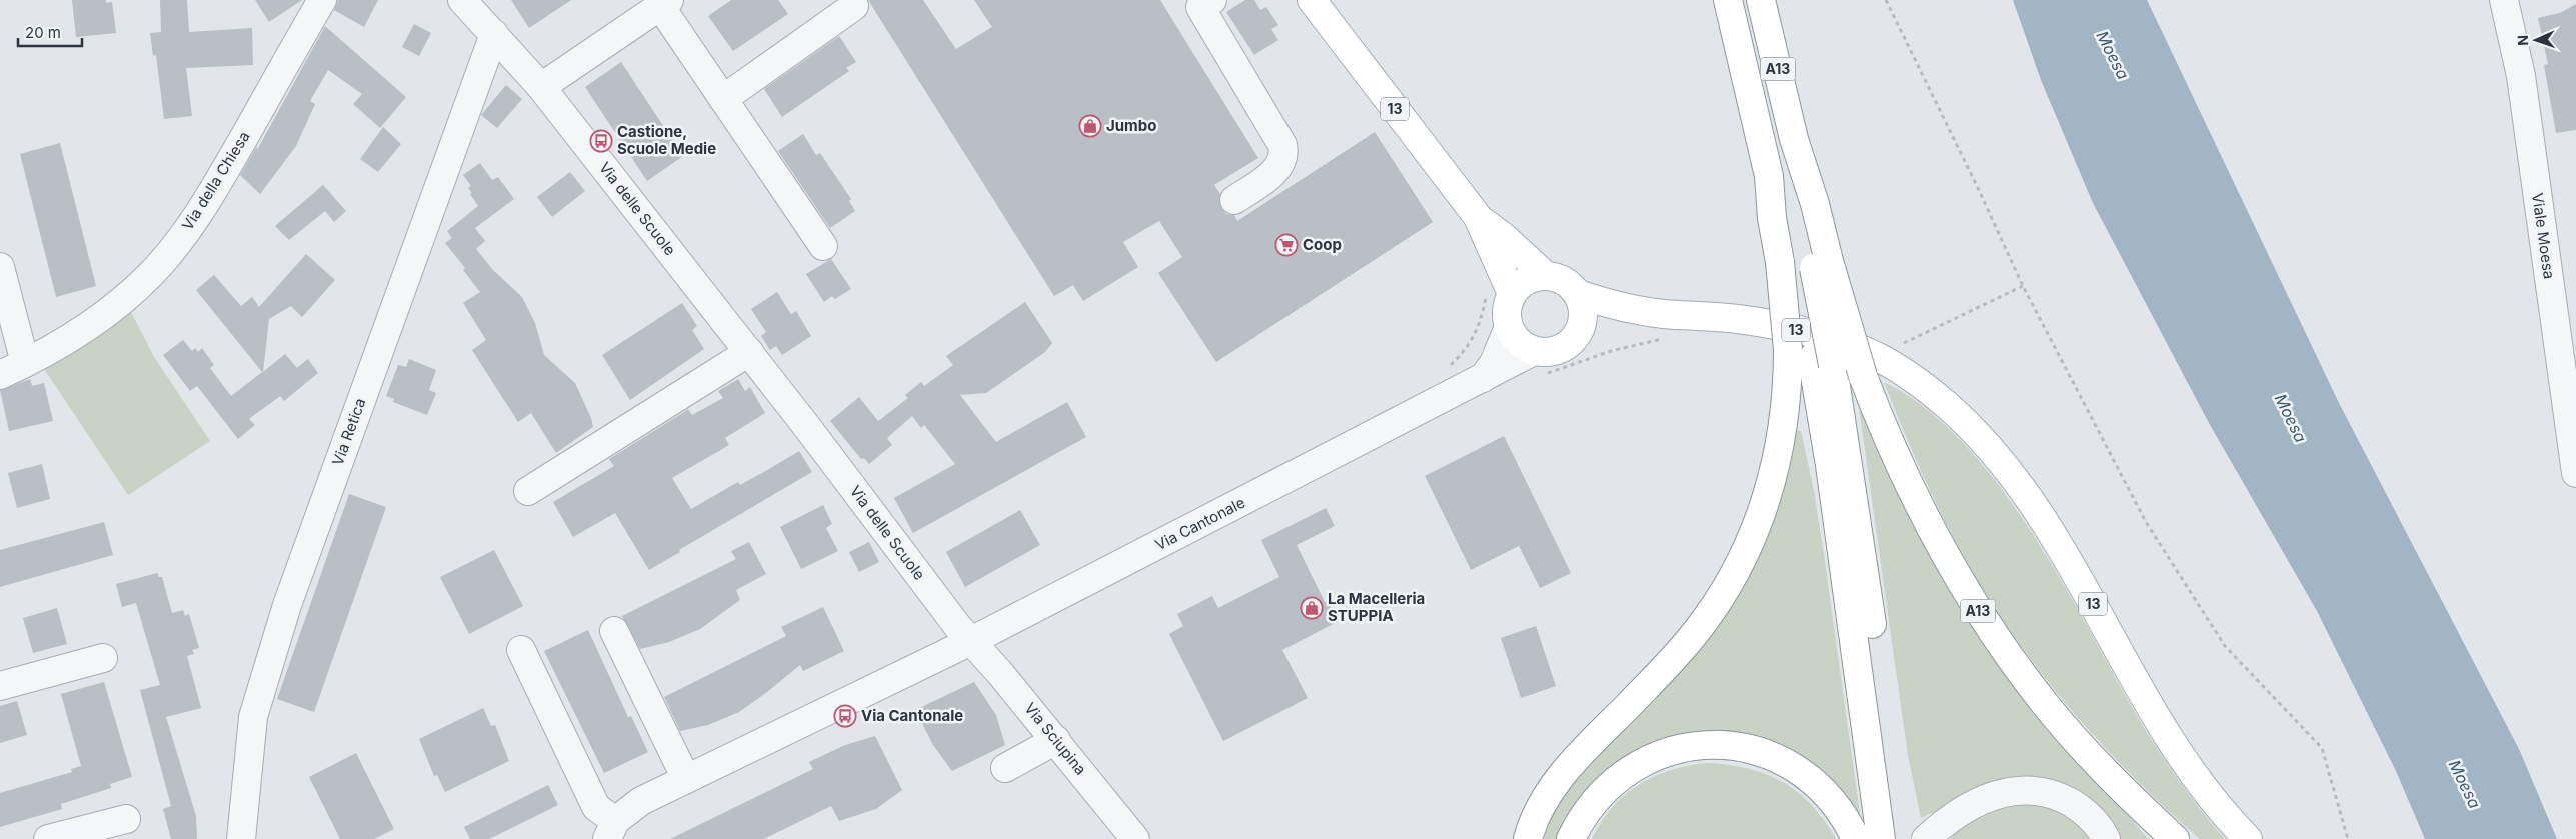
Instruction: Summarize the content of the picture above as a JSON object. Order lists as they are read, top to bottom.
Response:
{
  "streets": {
    "main road": ["A13", "13"],
    "street": [
      "Via della Chiesa",
      "Via delle Scuole",
      "Viale Moesa",
      "Via Retica",
      "Via Cantonale",
      "Via Sciupina"
    ]
  },
  "crossings": [
    ["A13", "13"],
    ["13", "Via Cantonale"],
    ["Via delle Scuole", "Via Retica"],
    ["Via delle Scuole", "Via Cantonale"],
    ["Via delle Scuole", "Via Sciupina"],
    ["Via Cantonale", "Via Sciupina"]
  ],
  "water": ["Moesa"],
  "places": {
    "shop": ["Jumbo", "La Macelleria STUPPIA"],
    "bus stop": ["Castione, Scuole Medie", "Via Cantonale"],
    "supermarket": ["Coop"]
  },
  "scale_bar": "20 m",
  "north": "left"
}
